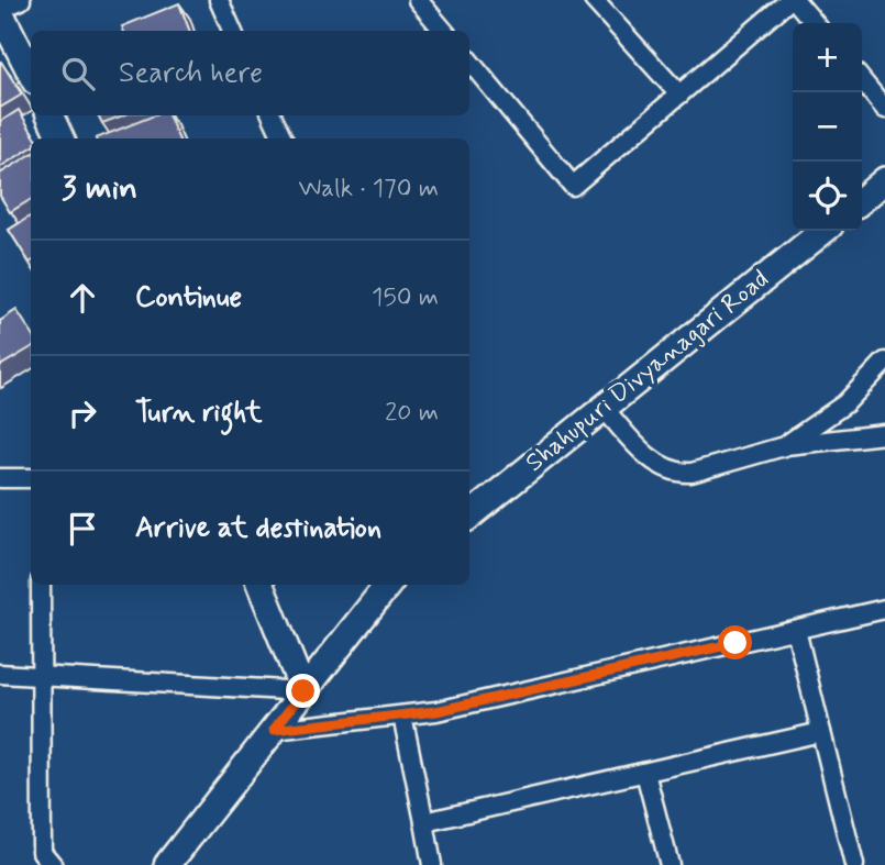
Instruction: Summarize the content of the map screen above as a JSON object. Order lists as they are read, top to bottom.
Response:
{
  "streets": {
    "main road": ["Shahupuri Divyanagari Road"]
  },
  "page": {
    "map_buttons": ["+", "−"],
    "search": "Search here",
    "heading": ["3 min", "Walk · 170 m"],
    "list": [
      ["Continue", "150 m"],
      ["Turn right", "20 m"],
      "Arrive at destination"
    ]
  }
}
